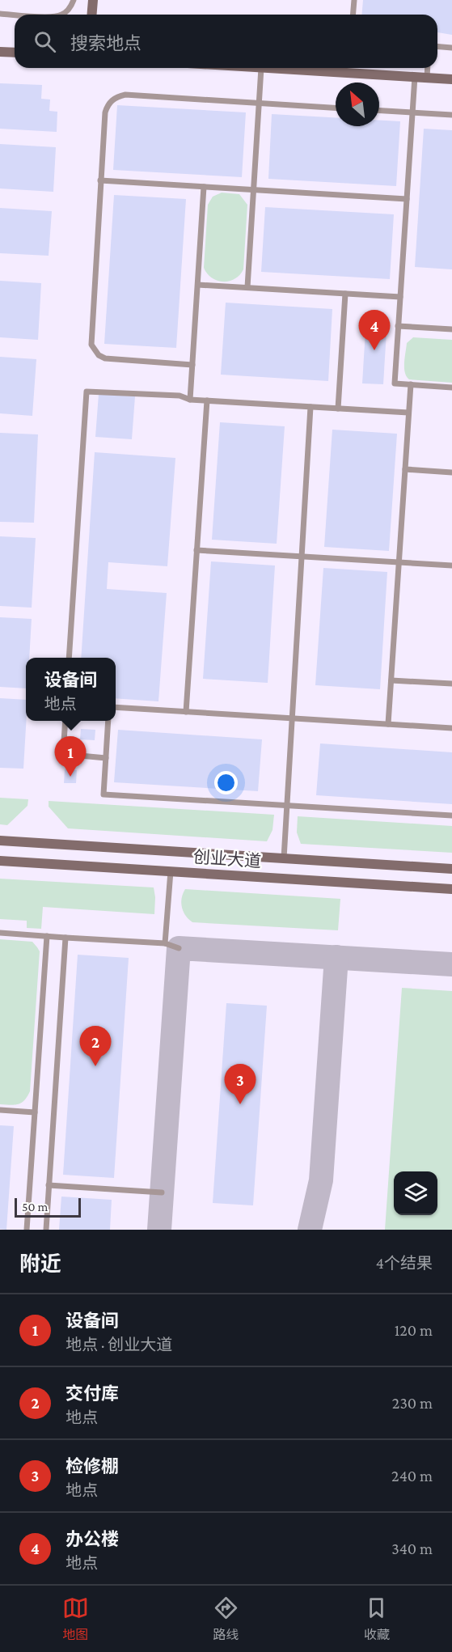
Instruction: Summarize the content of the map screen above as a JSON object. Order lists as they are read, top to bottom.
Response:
{
  "streets": {
    "main road": ["创业大道"]
  },
  "scale_bar": "50 m",
  "north": "top left",
  "page": {
    "search": "搜索地点",
    "pins": [
      "4",
      "1",
      "2",
      "3"
    ],
    "popup": ["设备间", "地点"],
    "scale": "50 m",
    "heading": ["附近", "4个结果"],
    "list": [
      {
        "mark": "1",
        "name": "设备间",
        "note": "地点 · 创业大道",
        "value": "120 m"
      },
      {
        "mark": "2",
        "name": "交付库",
        "note": "地点",
        "value": "230 m"
      },
      {
        "mark": "3",
        "name": "检修棚",
        "note": "地点",
        "value": "240 m"
      },
      {
        "mark": "4",
        "name": "办公楼",
        "note": "地点",
        "value": "340 m"
      }
    ],
    "nav": ["地图", "路线", "收藏"]
  }
}
